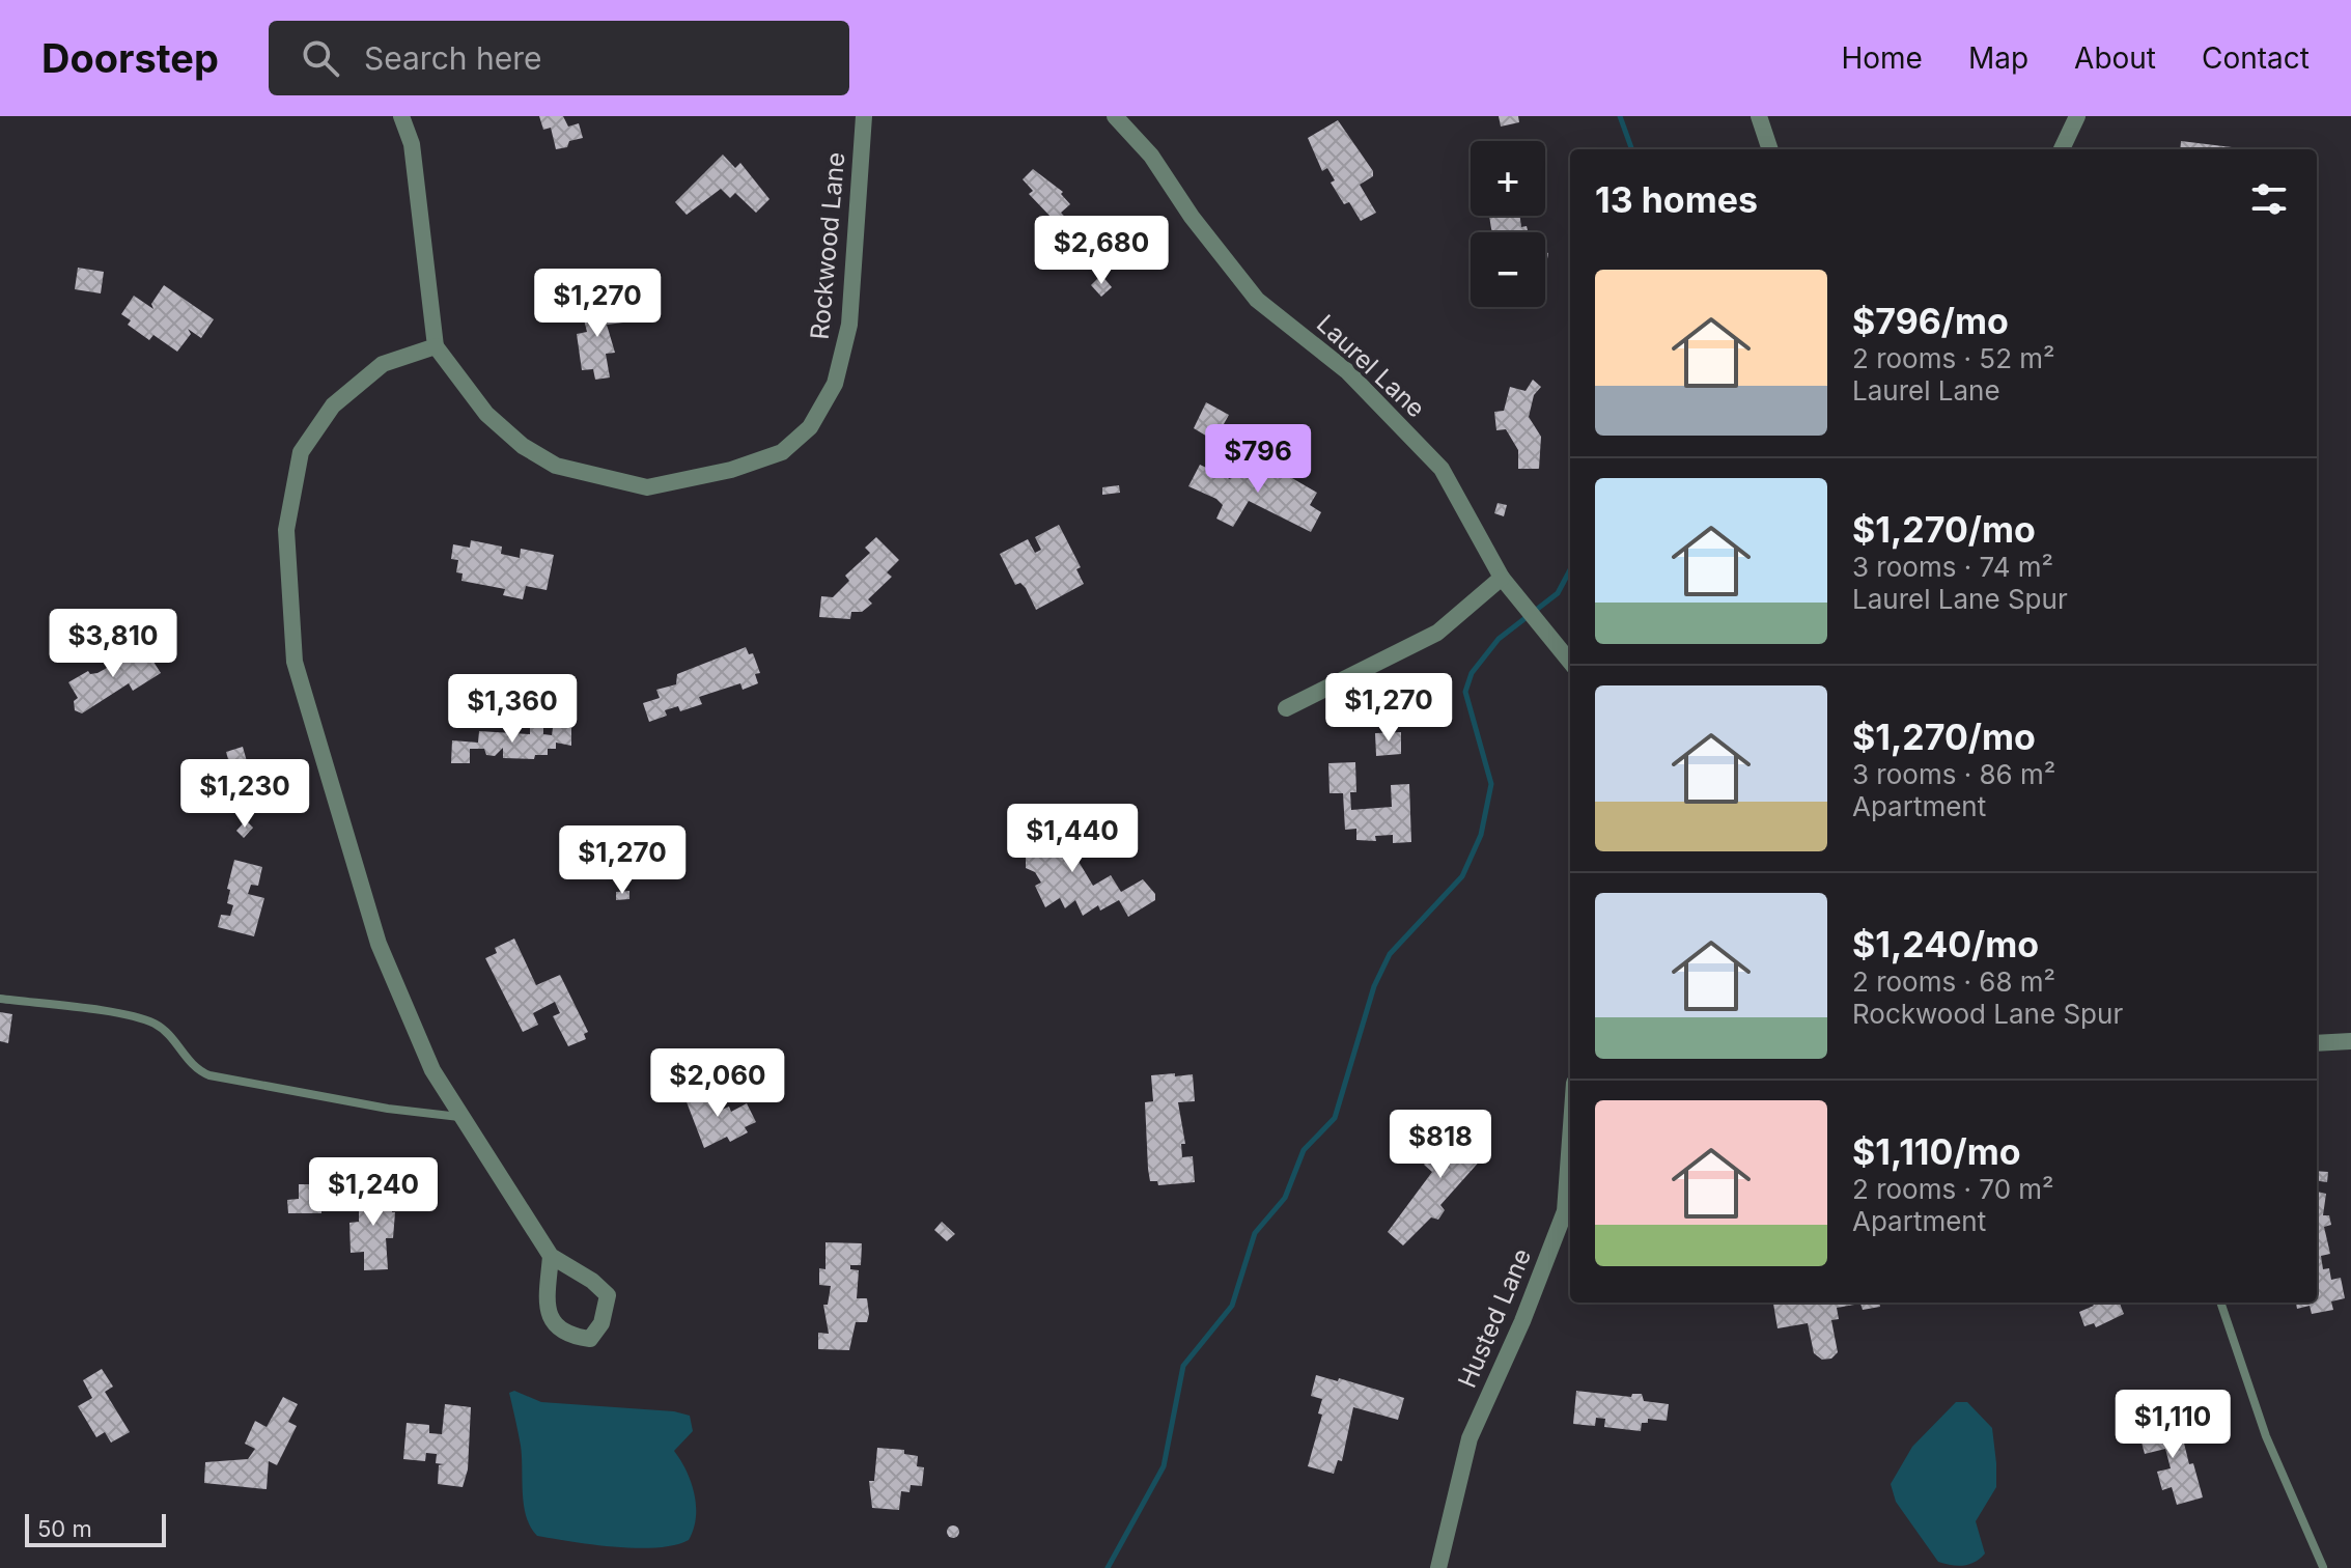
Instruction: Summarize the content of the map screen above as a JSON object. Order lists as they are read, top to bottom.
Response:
{
  "streets": {
    "street": ["Rockwood Lane", "Laurel Lane", "Husted Lane"]
  },
  "scale_bar": "50 m",
  "page": {
    "header": "Doorstep",
    "search": "Search here",
    "nav": [
      "Home",
      "Map",
      "About",
      "Contact"
    ],
    "map_buttons": ["+", "−"],
    "heading": "13 homes",
    "price": [
      "$2,680",
      "$1,270",
      "$796",
      "$3,810",
      "$1,270",
      "$1,360",
      "$1,230",
      "$1,440",
      "$1,270",
      "$2,060",
      "$818",
      "$1,240",
      "$1,110"
    ],
    "list": [
      {
        "name": "$796/mo",
        "note": "2 rooms · 52 m² · Laurel Lane"
      },
      {
        "name": "$1,270/mo",
        "note": "3 rooms · 74 m² · Laurel Lane Spur"
      },
      {
        "name": "$1,270/mo",
        "note": "3 rooms · 86 m² · Apartment"
      },
      {
        "name": "$1,240/mo",
        "note": "2 rooms · 68 m² · Rockwood Lane Spur"
      },
      {
        "name": "$1,110/mo",
        "note": "2 rooms · 70 m² · Apartment"
      }
    ],
    "scale": "50 m"
  }
}
